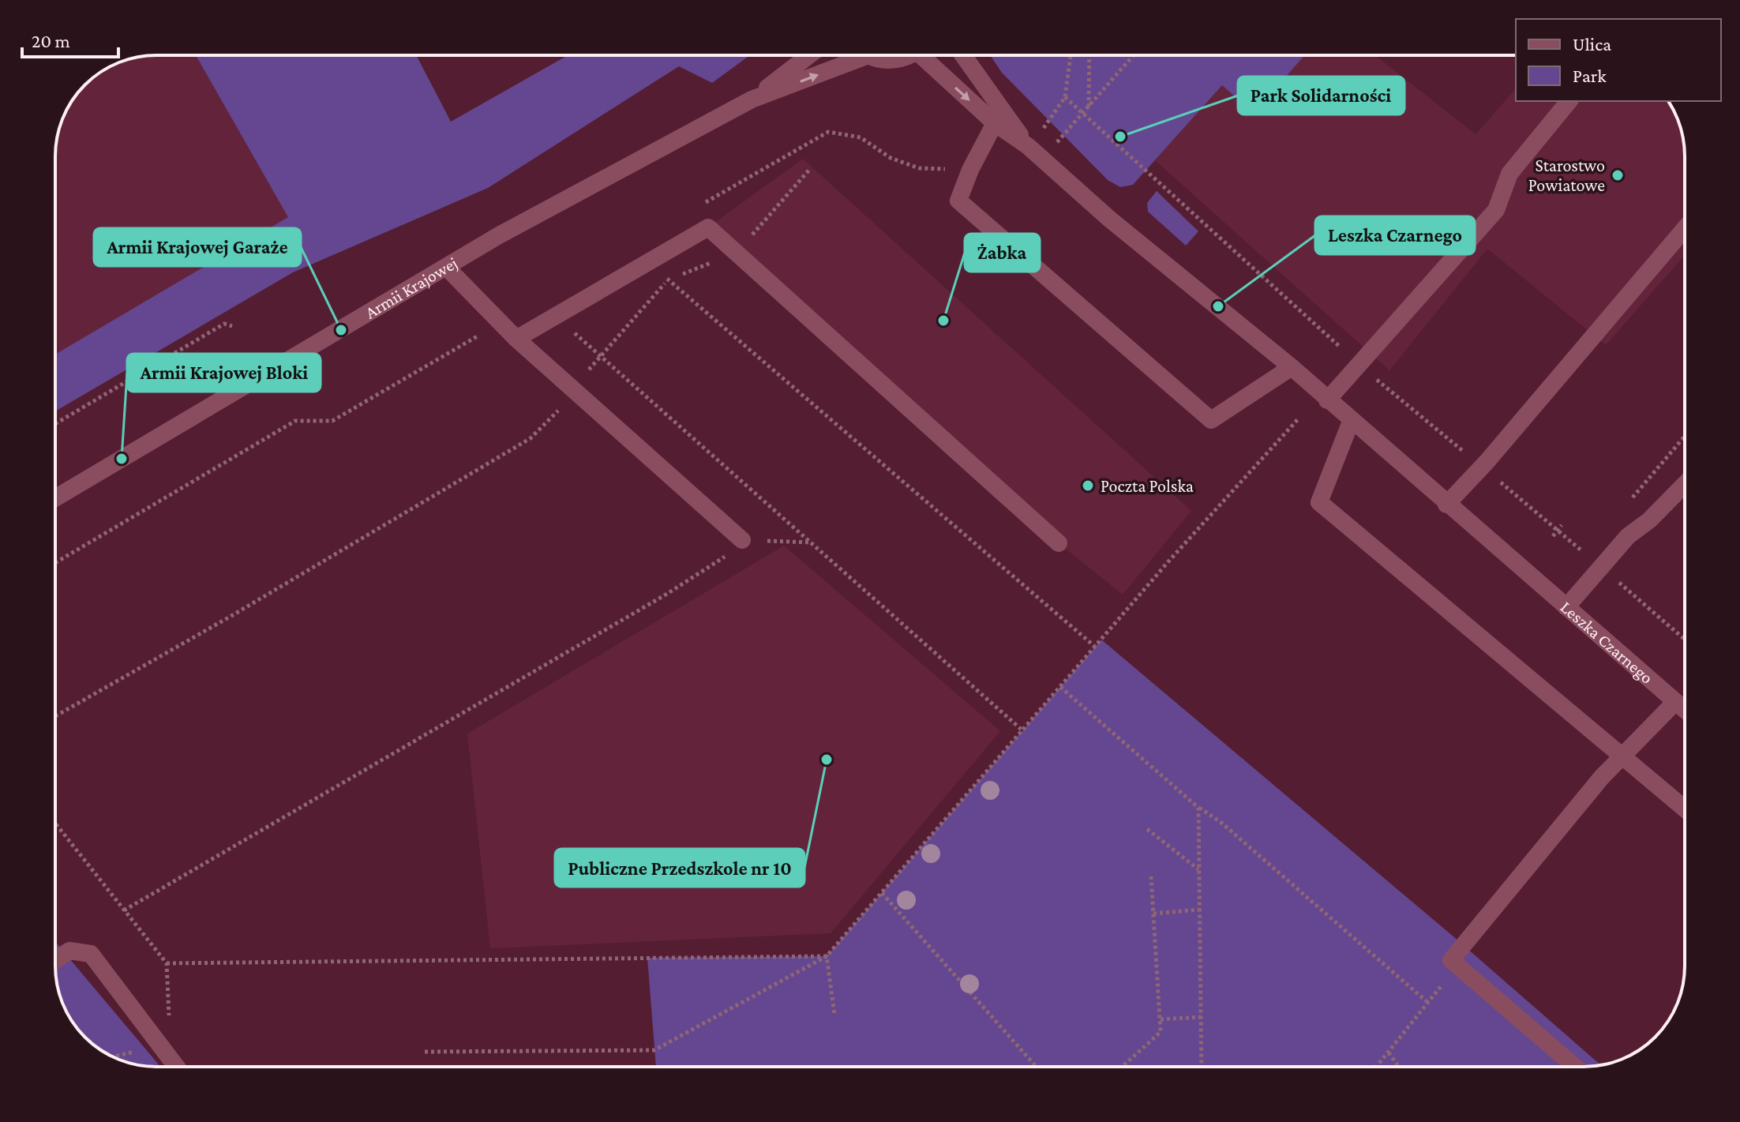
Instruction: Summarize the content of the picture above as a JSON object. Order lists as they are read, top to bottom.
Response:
{
  "streets": {
    "street": ["Armii Krajowej", "Leszka Czarnego"]
  },
  "places": [
    "Park Solidarności",
    "Starostwo Powiatowe",
    "Leszka Czarnego",
    "Żabka",
    "Armii Krajowej Garaże",
    "Armii Krajowej Bloki",
    "Poczta Polska",
    "Publiczne Przedszkole nr 10"
  ],
  "legend": ["Ulica", "Park"],
  "scale_bar": "20 m"
}
